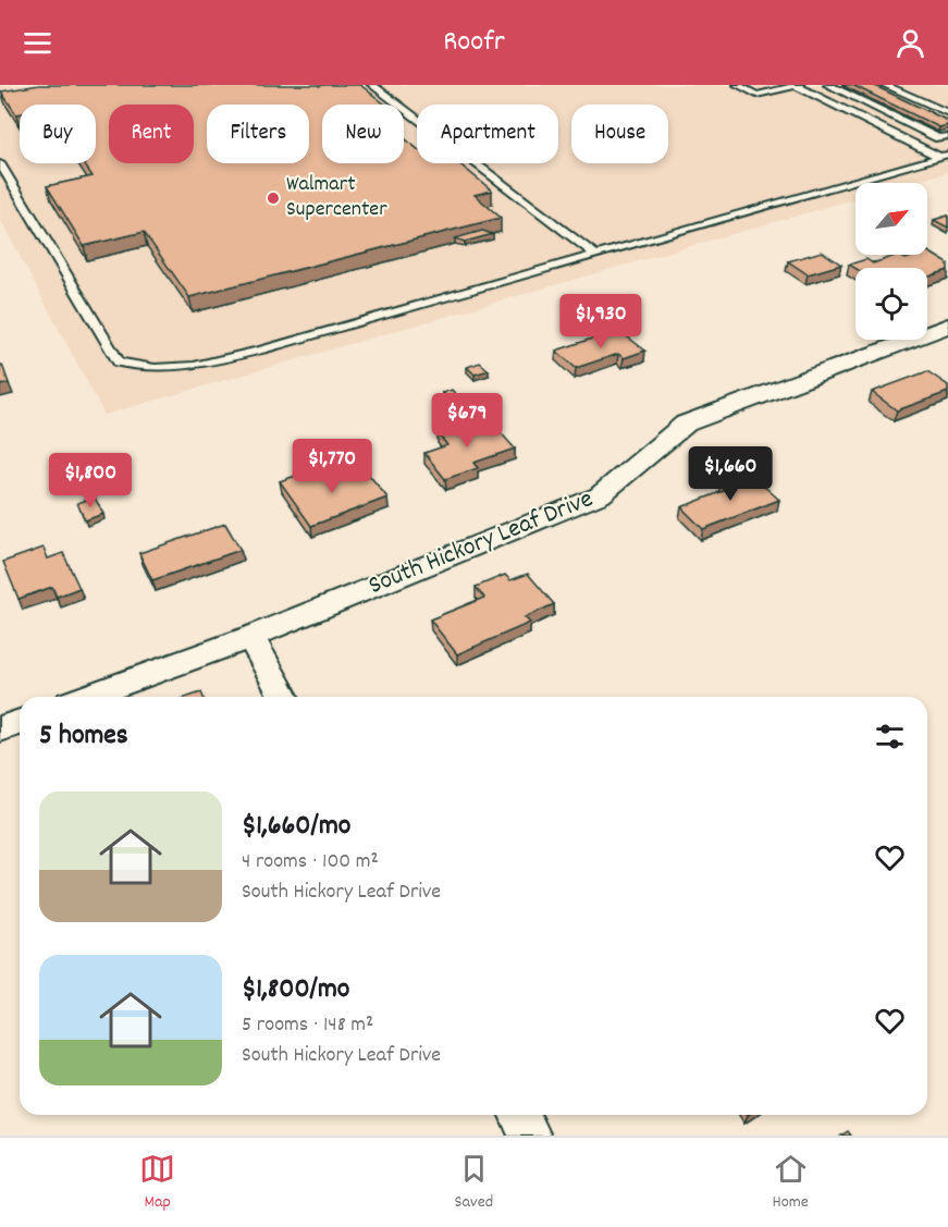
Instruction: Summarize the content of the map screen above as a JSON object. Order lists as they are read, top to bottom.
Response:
{
  "streets": {
    "street": ["South Hickory Leaf Drive"]
  },
  "places": ["Walmart Supercenter"],
  "north": "top right",
  "page": {
    "header": "Roofr",
    "chip": [
      "Buy",
      "Rent",
      "Filters",
      "New",
      "Apartment",
      "House"
    ],
    "price": [
      "$1,930",
      "$679",
      "$1,770",
      "$1,660",
      "$1,800"
    ],
    "heading": "5 homes",
    "list": [
      {
        "name": "$1,660/mo",
        "note": "4 rooms · 100 m² · South Hickory Leaf Drive"
      },
      {
        "name": "$1,800/mo",
        "note": "5 rooms · 148 m² · South Hickory Leaf Drive"
      }
    ],
    "tabs": ["Map", "Saved", "Home"]
  }
}
